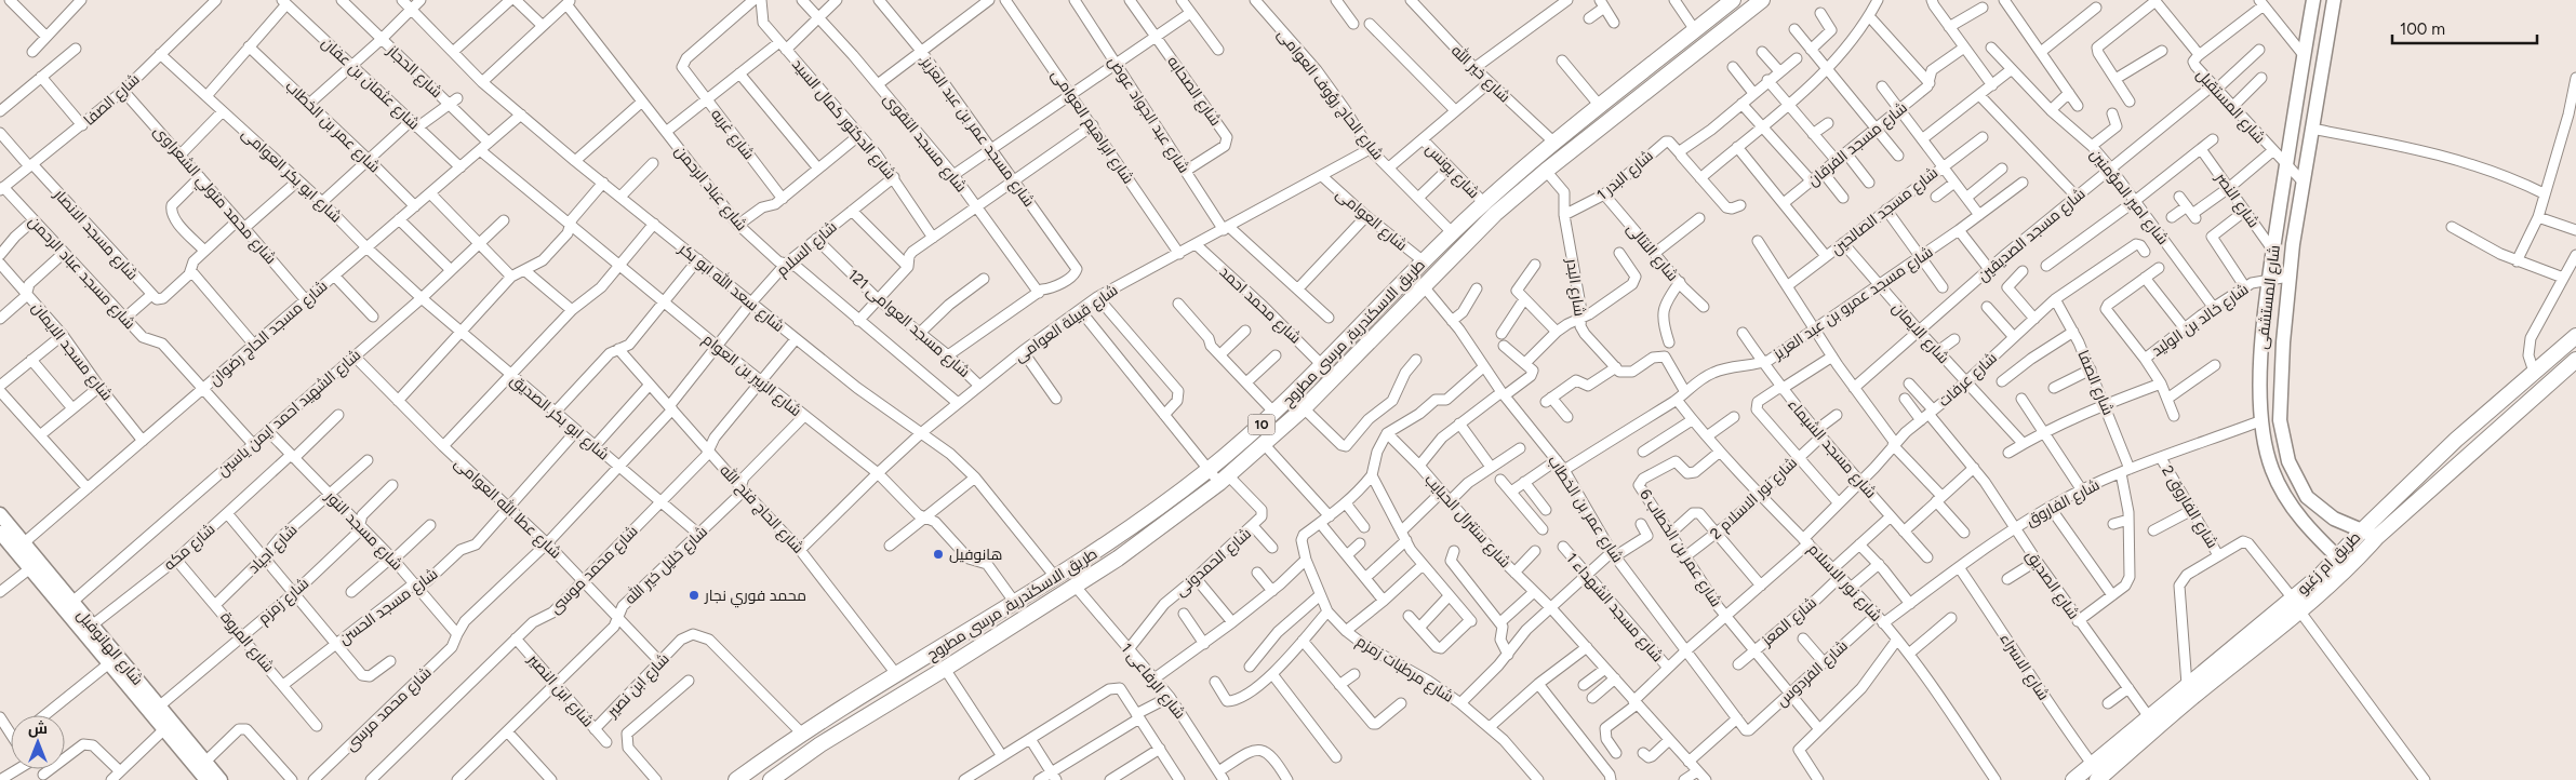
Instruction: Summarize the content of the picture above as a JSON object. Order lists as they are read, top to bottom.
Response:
{
  "streets": {
    "main road": ["طريق الاسكندرية, مرسى مطروح", "10", "طريق ام زغيو"],
    "street": [
      "شارع الحجاز",
      "شارع خير الله",
      "شارع عثمان بن عفان",
      "شارع الصحابه",
      "شارع الحاج رؤوف العوامى",
      "شارع الصفا",
      "شارع المستقبل",
      "شارع عبد الجواد عوض",
      "شارع الدكتور كمال السيد",
      "شارع عمر بن الخطاب",
      "شارع ابراهيم العوامى",
      "شارع مسجد عمر بن عبد العزيز",
      "شارع غربه",
      "شارع مسجد التقوى",
      "شارع مسجد الفرقان",
      "شارع يونس",
      "شارع ابو بكر العوامى",
      "شارع البدر 1",
      "شارع عباد الرحمن",
      "شارع محمد متولي الشعراوى",
      "شارع امير المؤمنين",
      "شارع النصر",
      "شارع مسجد الصالحين",
      "شارع العوامى",
      "شارع مسجد الانصار",
      "شارع مسجد الصديقين",
      "شارع السلام",
      "شارع النتالى",
      "شارع مسجد عباد الرحمن",
      "شارع سعد الله ابو بكر",
      "شارع البدر",
      "شارع المستشفى",
      "شارع مسجد عمرو بن عبد العزيز",
      "شارع محمد احمد",
      "شارع خالد بن الوليد",
      "شارع مسجد العوامى 121",
      "شارع قبيلة العوامى",
      "شارع مسجد الحاج رضوان",
      "شارع الايمان",
      "شارع مسجد الايمان",
      "شارع الزبير بن العوام",
      "شارع عرفات",
      "شارع الشهيد احمد ايمن ياسين",
      "شارع ابو بكر الصديق",
      "شارع مسجد الشيماء",
      "شارع نور الاسلام 2",
      "شارع الفاروق",
      "شارع الفاروق 2",
      "شارع عطا الله العوامى",
      "شارع الحاج فتح الله",
      "شارع سنترال الحبايب",
      "شارع مسجد النور",
      "شارع مكه",
      "شارع عمر بن الخطاب 6",
      "شارع اجياد",
      "شارع الحمدونى",
      "شارع خليل خير الله",
      "شارع محمد موسى",
      "شارع نور الاسلام",
      "شارع الصديق",
      "شارع زمزم",
      "شارع مسجد الحسن",
      "شارع مسجد الشهداء 1",
      "شارع المعز",
      "شارع المروة",
      "شارع الهانوفيل",
      "شارع الاسراء",
      "شارع مرطبات زمزم",
      "شارع الفردوس",
      "شارع الرفاعى 1",
      "شارع ابن نصير",
      "شارع ابن النصير",
      "شارع محمد مرسى"
    ]
  },
  "crossings": [
    ["شارع الحجاز", "شارع مسجد الحاج رضوان"],
    ["شارع خير الله", "شارع يونس"],
    ["شارع خير الله", "طريق الاسكندرية, مرسى مطروح"],
    ["شارع عثمان بن عفان", "شارع مسجد الحاج رضوان"],
    ["شارع الصحابه", "شارع عبد الجواد عوض"],
    ["شارع الحاج رؤوف العوامى", "شارع يونس"],
    ["شارع الحاج رؤوف العوامى", "شارع قبيلة العوامى"],
    ["شارع الحاج رؤوف العوامى", "طريق الاسكندرية, مرسى مطروح"],
    ["شارع الصفا", "شارع ابو بكر العوامى"],
    ["شارع الصفا", "شارع محمد متولي الشعراوى"],
    ["شارع الصفا", "شارع مسجد الانصار"],
    ["شارع الصفا", "شارع مسجد عباد الرحمن"],
    ["شارع الصفا", "شارع عرفات"],
    ["شارع الصفا", "شارع الفاروق"],
    ["شارع المستقبل", "شارع مسجد الصديقين"],
    ["شارع المستقبل", "شارع المستشفى"],
    ["شارع عبد الجواد عوض", "شارع قبيلة العوامى"],
    ["شارع الدكتور كمال السيد", "شارع السلام"],
    ["شارع عمر بن الخطاب", "شارع مسجد عمرو بن عبد العزيز"],
    ["شارع عمر بن الخطاب", "شارع مسجد الحاج رضوان"],
    ["شارع عمر بن الخطاب", "طريق الاسكندرية, مرسى مطروح"],
    ["شارع عمر بن الخطاب", "شارع عرفات"],
    ["شارع عمر بن الخطاب", "شارع الفردوس"],
    ["شارع ابراهيم العوامى", "شارع قبيلة العوامى"],
    ["شارع مسجد عمر بن عبد العزيز", "شارع مسجد التقوى"],
    ["شارع يونس", "طريق الاسكندرية, مرسى مطروح"],
    ["شارع ابو بكر العوامى", "شارع مسجد الحاج رضوان"],
    ["شارع ابو بكر العوامى", "شارع الشهيد احمد ايمن ياسين"],
    ["شارع ابو بكر العوامى", "شارع ابو بكر الصديق"],
    ["شارع البدر 1", "شارع النتالى"],
    ["شارع البدر 1", "شارع البدر"],
    ["شارع عباد الرحمن", "شارع السلام"],
    ["شارع عباد الرحمن", "شارع قبيلة العوامى"],
    ["شارع محمد متولي الشعراوى", "شارع مسجد الحاج رضوان"],
    ["شارع امير المؤمنين", "شارع مسجد الصديقين"],
    ["شارع امير المؤمنين", "شارع خالد بن الوليد"],
    ["شارع النصر", "شارع المستشفى"],
    ["شارع مسجد الصالحين", "شارع الايمان"],
    ["شارع العوامى", "شارع قبيلة العوامى"],
    ["شارع العوامى", "طريق الاسكندرية, مرسى مطروح"],
    ["شارع مسجد الصديقين", "شارع الايمان"],
    ["شارع السلام", "شارع سعد الله ابو بكر"],
    ["شارع السلام", "شارع مسجد العوامى 121"],
    ["شارع السلام", "شارع الزبير بن العوام"],
    ["شارع السلام", "شارع ابو بكر الصديق"],
    ["شارع السلام", "شارع عطا الله العوامى"],
    ["شارع السلام", "شارع الحاج فتح الله"],
    ["شارع السلام", "شارع محمد مرسى"],
    ["شارع مسجد عباد الرحمن", "شارع مسجد الحاج رضوان"],
    ["شارع مسجد عباد الرحمن", "شارع الشهيد احمد ايمن ياسين"],
    ["شارع سعد الله ابو بكر", "شارع قبيلة العوامى"],
    ["شارع سعد الله ابو بكر", "شارع مسجد الحاج رضوان"],
    ["شارع سعد الله ابو بكر", "طريق الاسكندرية, مرسى مطروح"],
    ["شارع سعد الله ابو بكر", "شارع محمد موسى"],
    ["شارع البدر", "طريق الاسكندرية, مرسى مطروح"],
    ["شارع المستشفى", "شارع خالد بن الوليد"],
    ["شارع المستشفى", "شارع الفاروق"],
    ["شارع المستشفى", "طريق ام زغيو"],
    ["شارع مسجد عمرو بن عبد العزيز", "شارع الايمان"],
    ["شارع مسجد عمرو بن عبد العزيز", "شارع مسجد الشيماء"],
    ["شارع مسجد عمرو بن عبد العزيز", "شارع نور الاسلام"],
    ["شارع محمد احمد", "شارع قبيلة العوامى"],
    ["شارع محمد احمد", "طريق الاسكندرية, مرسى مطروح"],
    ["شارع مسجد العوامى 121", "شارع قبيلة العوامى"],
    ["شارع قبيلة العوامى", "شارع الزبير بن العوام"],
    ["شارع قبيلة العوامى", "شارع الحاج فتح الله"],
    ["شارع مسجد الحاج رضوان", "شارع مسجد الايمان"],
    ["شارع مسجد الحاج رضوان", "شارع الزبير بن العوام"],
    ["شارع مسجد الحاج رضوان", "شارع الهانوفيل"],
    ["طريق الاسكندرية, مرسى مطروح", "شارع الزبير بن العوام"],
    ["طريق الاسكندرية, مرسى مطروح", "شارع الحاج فتح الله"],
    ["طريق الاسكندرية, مرسى مطروح", "شارع الحمدونى"],
    ["طريق الاسكندرية, مرسى مطروح", "شارع الرفاعى 1"],
    ["طريق الاسكندرية, مرسى مطروح", "شارع ابن نصير"],
    ["شارع الايمان", "شارع عرفات"],
    ["شارع الزبير بن العوام", "شارع خليل خير الله"],
    ["شارع الزبير بن العوام", "شارع محمد موسى"],
    ["شارع عرفات", "شارع مسجد الشيماء"],
    ["شارع عرفات", "شارع سنترال الحبايب"],
    ["شارع عرفات", "شارع عمر بن الخطاب 6"],
    ["شارع عرفات", "شارع نور الاسلام"],
    ["شارع عرفات", "شارع الصديق"],
    ["شارع عرفات", "شارع مسجد الشهداء 1"],
    ["شارع الشهيد احمد ايمن ياسين", "شارع ابو بكر الصديق"],
    ["شارع الشهيد احمد ايمن ياسين", "شارع عطا الله العوامى"],
    ["شارع الشهيد احمد ايمن ياسين", "شارع مسجد النور"],
    ["شارع الشهيد احمد ايمن ياسين", "شارع الهانوفيل"],
    ["شارع ابو بكر الصديق", "شارع خليل خير الله"],
    ["شارع ابو بكر الصديق", "شارع محمد موسى"],
    ["شارع ابو بكر الصديق", "شارع مسجد الحسن"],
    ["شارع مسجد الشيماء", "شارع نور الاسلام 2"],
    ["شارع مسجد الشيماء", "شارع المعز"],
    ["شارع نور الاسلام 2", "شارع عمر بن الخطاب 6"],
    ["شارع نور الاسلام 2", "شارع نور الاسلام"],
    ["شارع الفاروق", "شارع الفاروق 2"],
    ["شارع الفاروق", "شارع نور الاسلام"],
    ["شارع الفاروق", "شارع الصديق"],
    ["شارع الفاروق", "شارع الاسراء"],
    ["شارع عطا الله العوامى", "شارع خليل خير الله"],
    ["شارع عطا الله العوامى", "شارع محمد موسى"],
    ["شارع عطا الله العوامى", "شارع مسجد الحسن"],
    ["شارع عطا الله العوامى", "شارع ابن نصير"],
    ["شارع عطا الله العوامى", "شارع محمد مرسى"],
    ["شارع الحاج فتح الله", "شارع خليل خير الله"],
    ["شارع الحاج فتح الله", "شارع محمد موسى"],
    ["شارع مسجد النور", "شارع مكه"],
    ["شارع مسجد النور", "شارع اجياد"],
    ["شارع مسجد النور", "شارع زمزم"],
    ["شارع مسجد النور", "شارع مسجد الحسن"],
    ["شارع مسجد النور", "شارع محمد مرسى"],
    ["شارع مكه", "شارع المروة"],
    ["شارع مكه", "شارع الهانوفيل"],
    ["شارع عمر بن الخطاب 6", "شارع نور الاسلام"],
    ["شارع عمر بن الخطاب 6", "شارع المعز"],
    ["شارع عمر بن الخطاب 6", "شارع الفردوس"],
    ["شارع اجياد", "شارع المروة"],
    ["شارع الحمدونى", "شارع الرفاعى 1"],
    ["طريق ام زغيو", "شارع الصديق"],
    ["طريق ام زغيو", "شارع الاسراء"],
    ["شارع خليل خير الله", "شارع ابن النصير"],
    ["شارع محمد موسى", "شارع ابن النصير"],
    ["شارع نور الاسلام", "شارع المعز"],
    ["شارع نور الاسلام", "شارع الفردوس"],
    ["شارع زمزم", "شارع المروة"],
    ["شارع زمزم", "شارع الهانوفيل"],
    ["شارع مسجد الحسن", "شارع المروة"],
    ["شارع ابن نصير", "شارع ابن النصير"]
  ],
  "places": ["هانوفيل", "محمد فوري نجار"],
  "scale_bar": "100 m",
  "north": "top"
}
